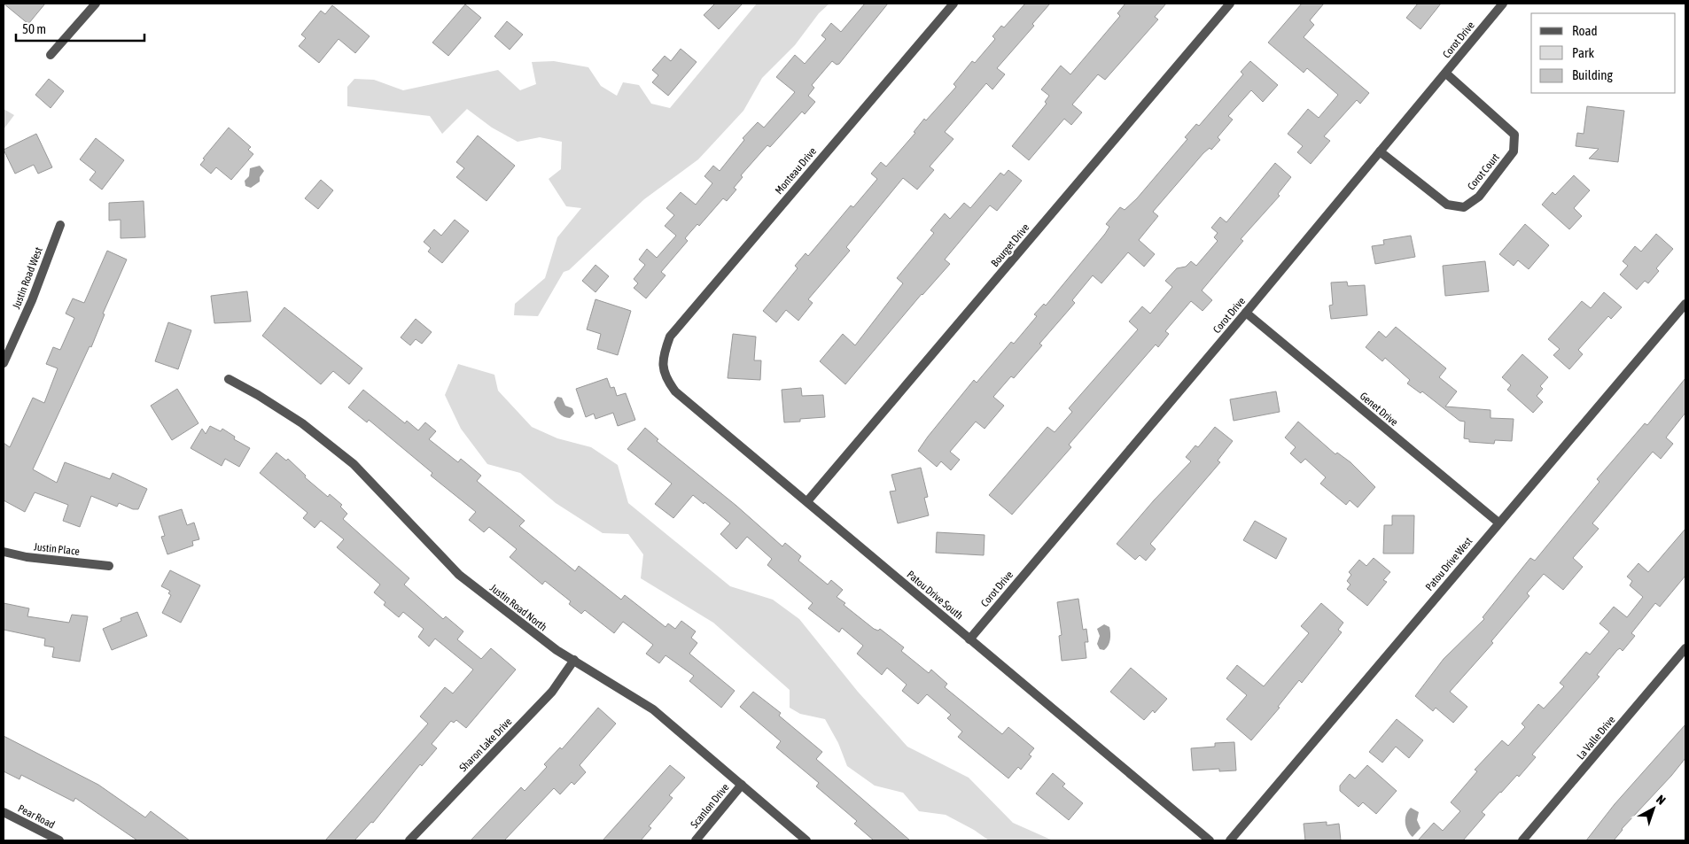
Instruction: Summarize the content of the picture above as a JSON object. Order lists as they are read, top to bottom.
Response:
{
  "streets": {
    "street": [
      "Corot Drive",
      "Monteau Drive",
      "Corot Court",
      "Bourget Drive",
      "Justin Road West",
      "Genet Drive",
      "Justin Place",
      "Patou Drive West",
      "Patou Drive South",
      "Justin Road North",
      "La Valle Drive",
      "Sharon Lake Drive",
      "Scanlon Drive",
      "Pear Road"
    ]
  },
  "crossings": [
    ["Corot Drive", "Corot Court"],
    ["Corot Drive", "Genet Drive"],
    ["Corot Drive", "Patou Drive South"],
    ["Monteau Drive", "Patou Drive South"],
    ["Bourget Drive", "Patou Drive South"],
    ["Genet Drive", "Patou Drive West"],
    ["Justin Road North", "Sharon Lake Drive"],
    ["Justin Road North", "Scanlon Drive"]
  ],
  "legend": ["Road", "Park", "Building"],
  "scale_bar": "50 m",
  "north": "top right"
}
